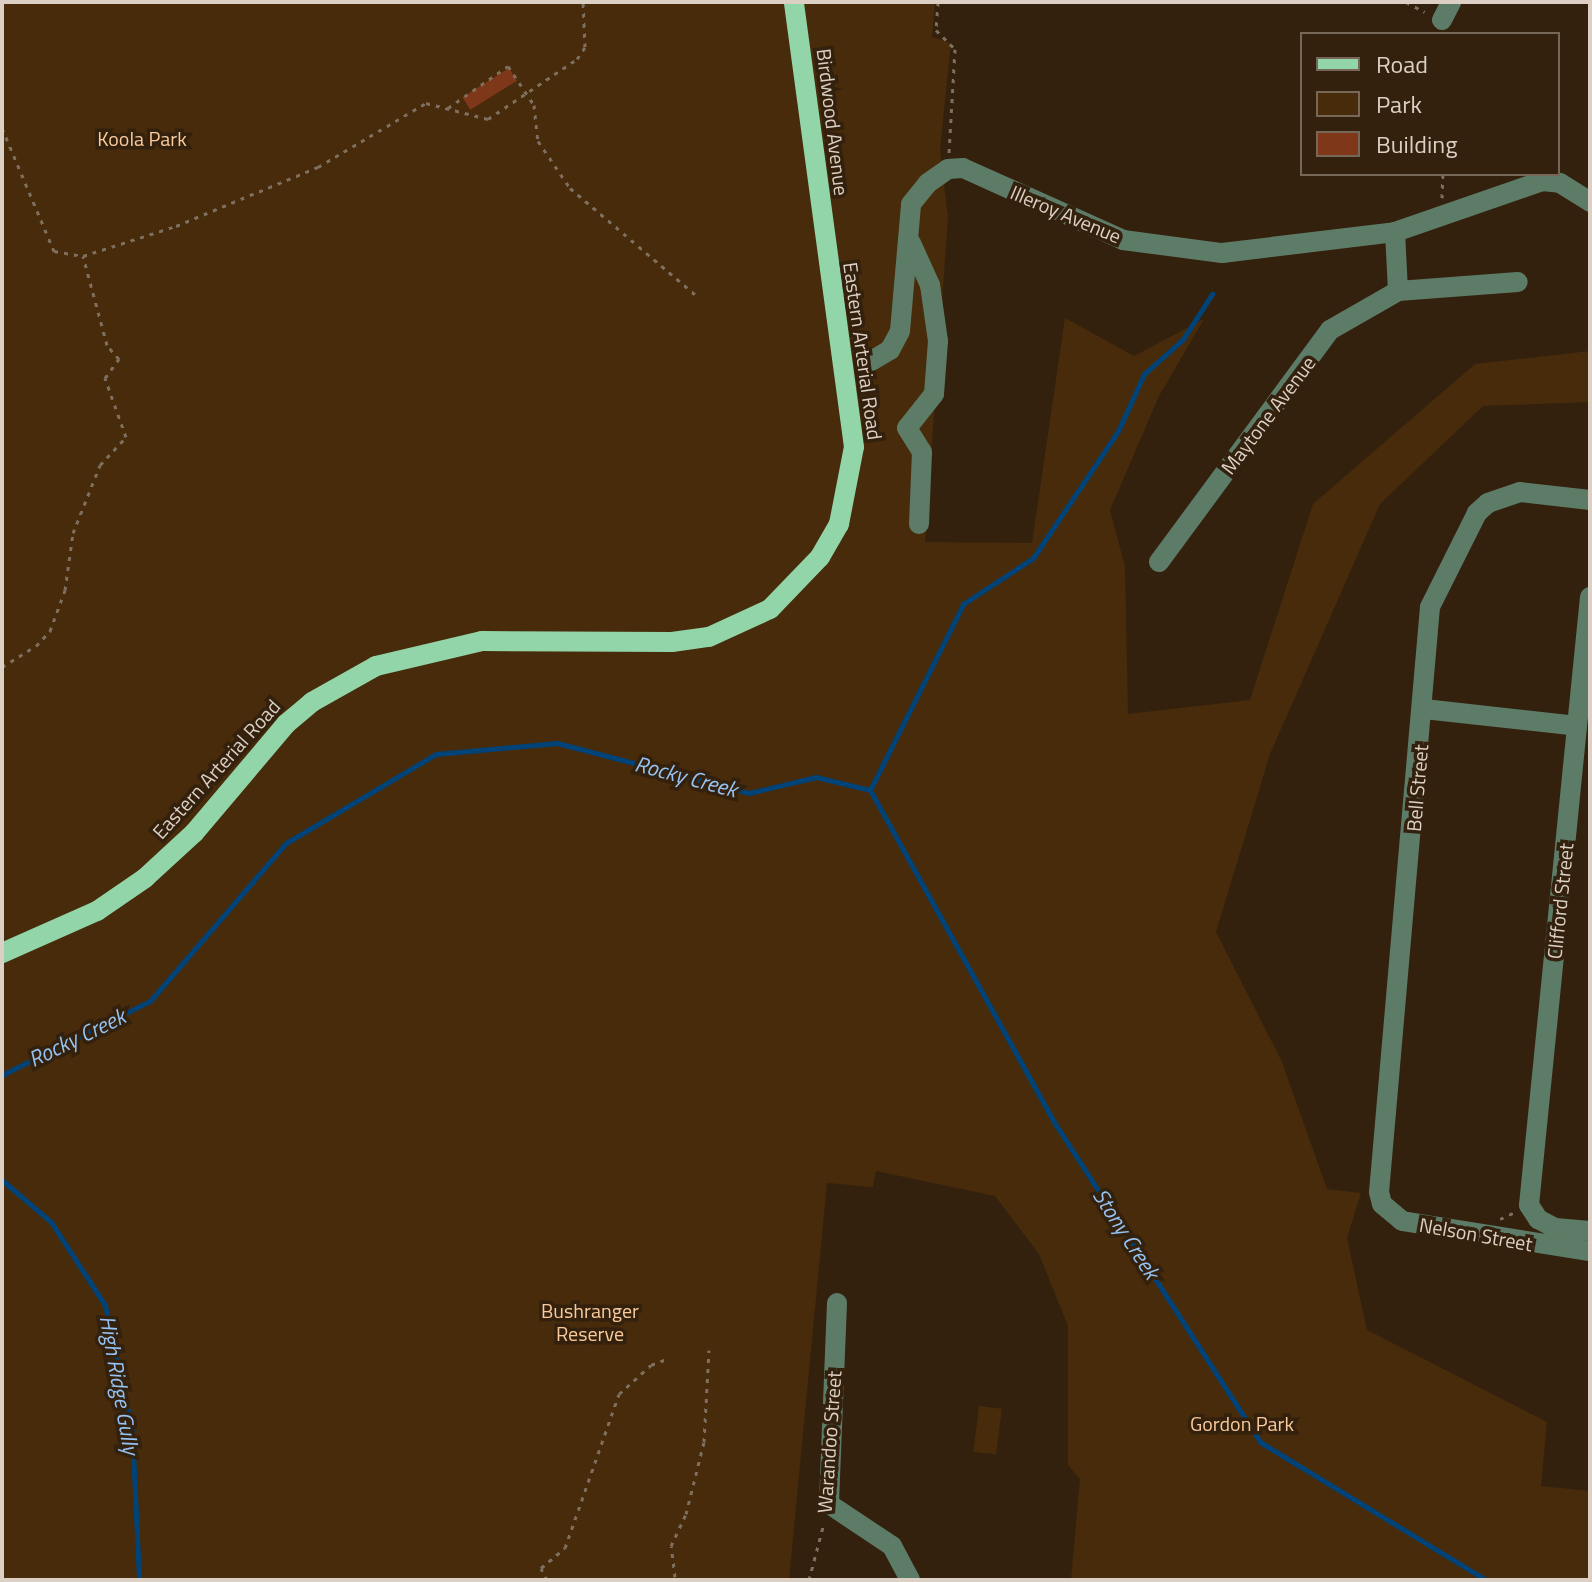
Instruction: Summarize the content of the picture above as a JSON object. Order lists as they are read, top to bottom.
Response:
{
  "streets": {
    "main road": ["Birdwood Avenue", "Eastern Arterial Road"],
    "street": [
      "Illeroy Avenue",
      "Maytone Avenue",
      "Bell Street",
      "Clifford Street",
      "Nelson Street",
      "Warandoo Street"
    ]
  },
  "crossings": [
    ["Birdwood Avenue", "Eastern Arterial Road"],
    ["Bell Street", "Nelson Street"],
    ["Clifford Street", "Nelson Street"]
  ],
  "water": ["Rocky Creek", "Stony Creek", "High Ridge Gully"],
  "parks": ["Koola Park", "Bushranger Reserve", "Gordon Park"],
  "legend": ["Road", "Park", "Building"]
}
